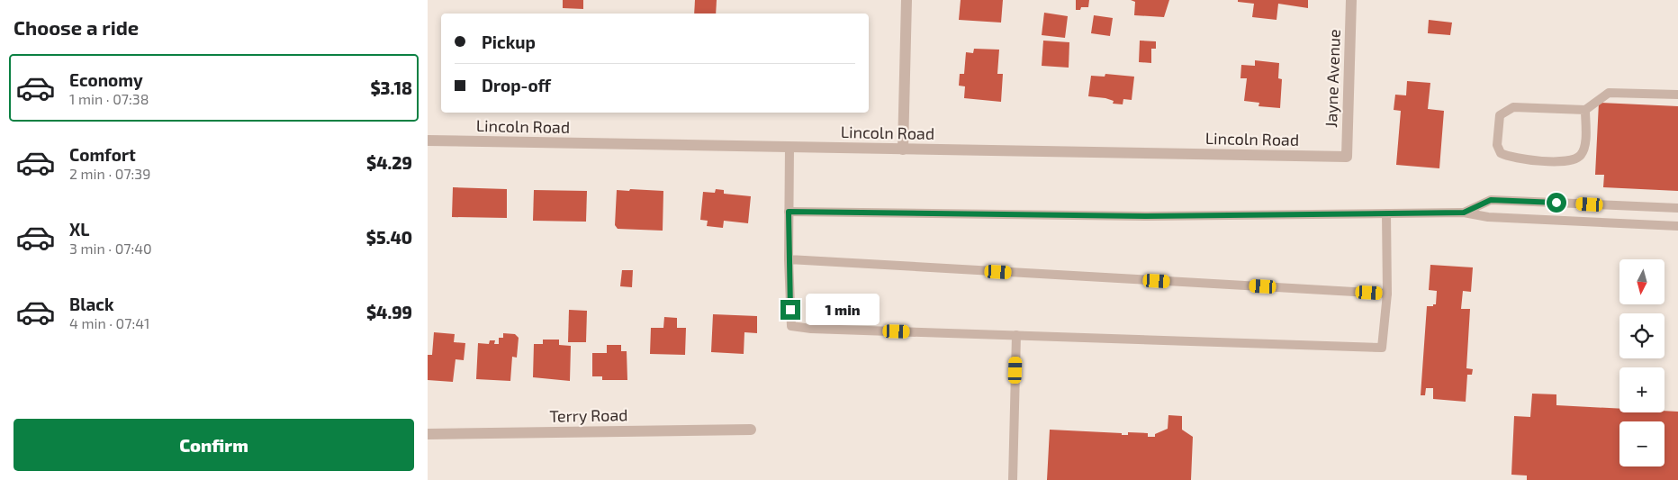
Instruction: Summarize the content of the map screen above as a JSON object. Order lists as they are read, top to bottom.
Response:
{
  "streets": {
    "street": ["Jayne Avenue", "Lincoln Road", "Terry Road"]
  },
  "crossings": [
    ["Jayne Avenue", "Lincoln Road"]
  ],
  "north": "bottom",
  "page": {
    "heading": "Choose a ride",
    "banner": ["Pickup", "Drop-off"],
    "list": [
      {
        "name": "Economy",
        "note": "1 min · 07:38",
        "value": "$3.18"
      },
      {
        "name": "Comfort",
        "note": "2 min · 07:39",
        "value": "$4.29"
      },
      {
        "name": "XL",
        "note": "3 min · 07:40",
        "value": "$5.40"
      },
      {
        "name": "Black",
        "note": "4 min · 07:41",
        "value": "$4.99"
      }
    ],
    "map_buttons": ["+", "−"],
    "bubble": "1 min",
    "buttons": "Confirm"
  }
}
